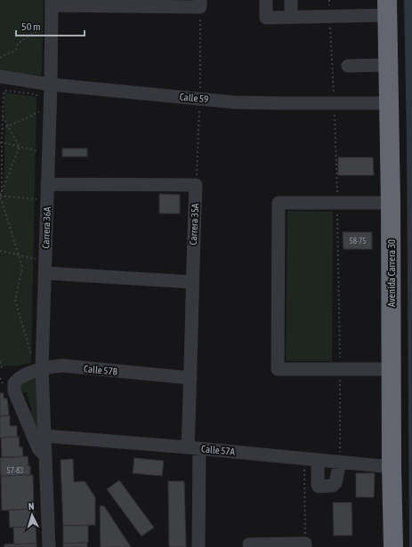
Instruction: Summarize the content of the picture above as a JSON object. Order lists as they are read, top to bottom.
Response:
{
  "streets": {
    "highway": ["Avenida Carrera 30"],
    "street": [
      "Calle 59",
      "Carrera 35A",
      "Carrera 36A",
      "Calle 57B",
      "Calle 57A"
    ]
  },
  "crossings": [
    ["Calle 59", "Carrera 36A"],
    ["Calle 59", "Avenida Carrera 30"],
    ["Carrera 35A", "Calle 57B"],
    ["Carrera 35A", "Calle 57A"],
    ["Carrera 36A", "Calle 57B"],
    ["Carrera 36A", "Calle 57A"],
    ["Avenida Carrera 30", "Calle 57A"]
  ],
  "house_numbers": ["58-75", "57-83"],
  "scale_bar": "50 m",
  "north": "top"
}
